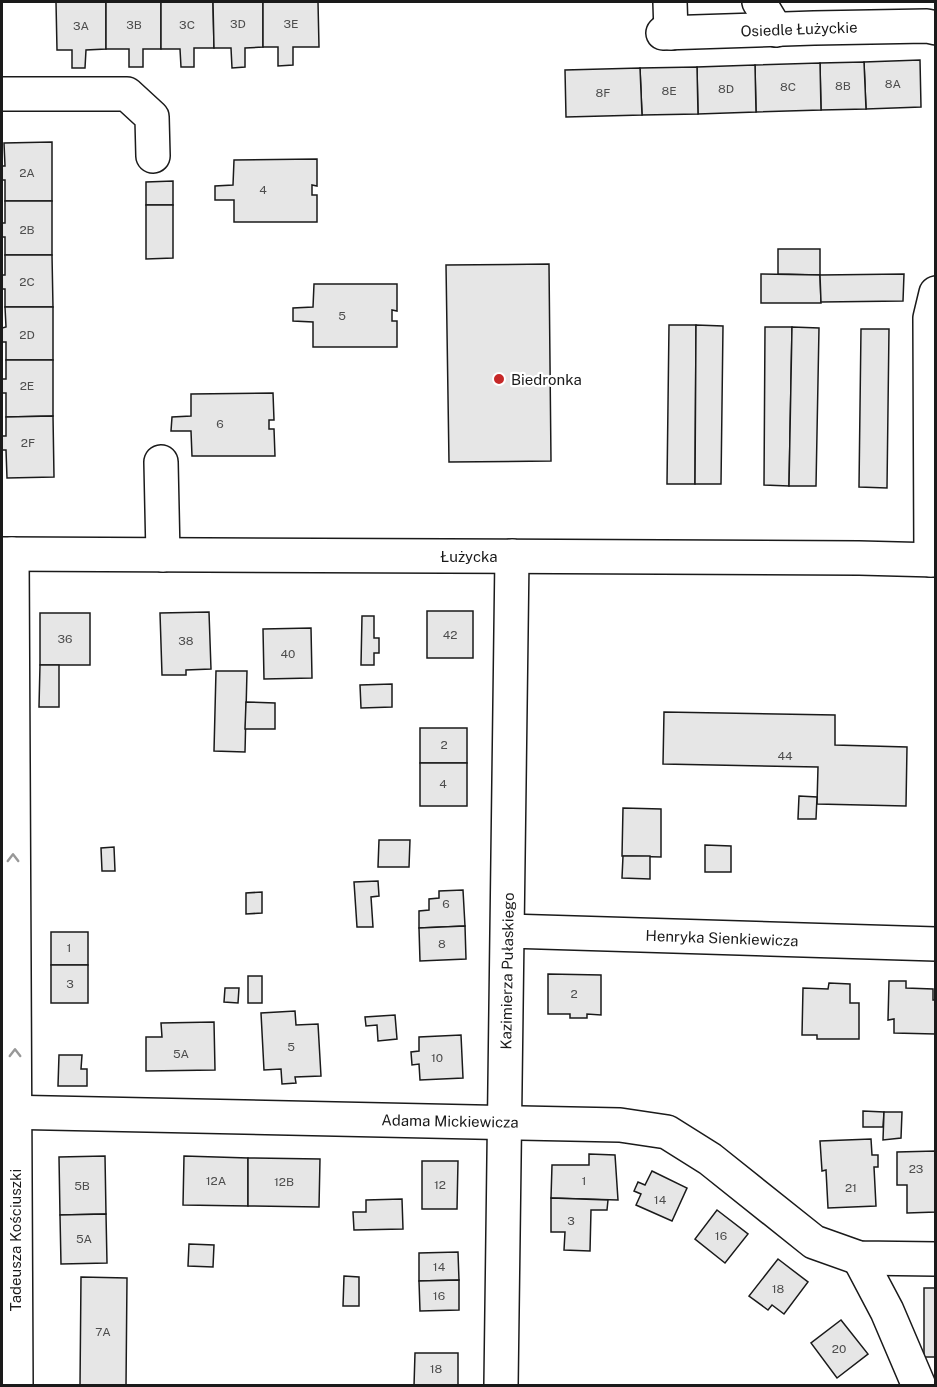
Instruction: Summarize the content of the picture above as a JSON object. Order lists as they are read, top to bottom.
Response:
{
  "streets": {
    "street": [
      "Osiedle Łużyckie",
      "Łużycka",
      "Henryka Sienkiewicza",
      "Kazimierza Pułaskiego",
      "Adama Mickiewicza",
      "Tadeusza Kościuszki"
    ]
  },
  "crossings": [
    ["Łużycka", "Kazimierza Pułaskiego"],
    ["Łużycka", "Tadeusza Kościuszki"],
    ["Henryka Sienkiewicza", "Kazimierza Pułaskiego"],
    ["Kazimierza Pułaskiego", "Adama Mickiewicza"],
    ["Adama Mickiewicza", "Tadeusza Kościuszki"]
  ],
  "one_way": ["Tadeusza Kościuszki"],
  "places": ["Biedronka"],
  "house_numbers": [
    "3D",
    "3E",
    "3B",
    "3C",
    "3A",
    "8A",
    "8B",
    "8C",
    "8D",
    "8E",
    "8F",
    "2A",
    "4",
    "2B",
    "2C",
    "5",
    "2D",
    "2E",
    "6",
    "2F",
    "42",
    "36",
    "38",
    "40",
    "2",
    "44",
    "4",
    "6",
    "8",
    "1",
    "3",
    "2",
    "5",
    "5A",
    "10",
    "23",
    "12A",
    "1",
    "12B",
    "12",
    "5B",
    "21",
    "14",
    "3",
    "16",
    "5A",
    "14",
    "18",
    "16",
    "7A",
    "20",
    "18"
  ]
}
